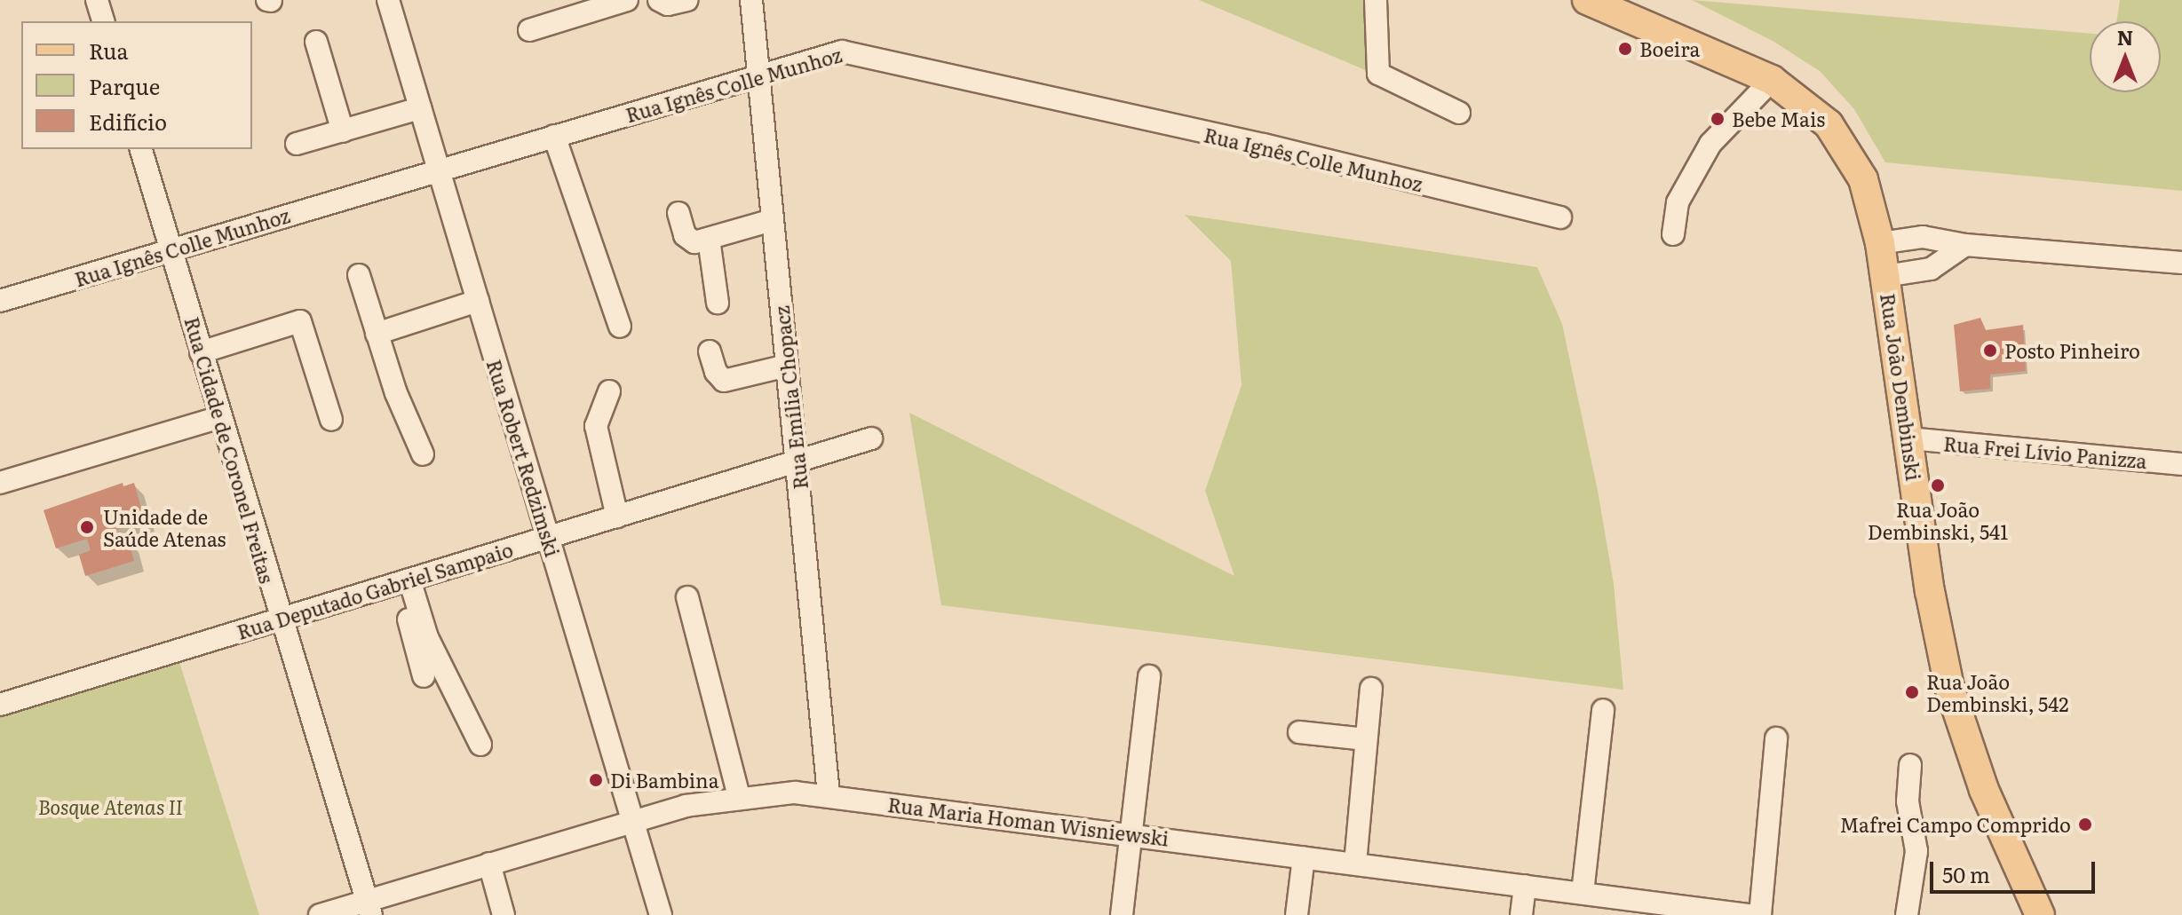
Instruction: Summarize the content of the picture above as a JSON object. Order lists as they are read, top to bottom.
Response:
{
  "streets": {
    "main road": ["Rua João Dembinski"],
    "street": [
      "Rua Ignês Colle Munhoz",
      "Rua Emília Chopacz",
      "Rua Cidade de Coronel Freitas",
      "Rua Frei Lívio Panizza",
      "Rua Robert Redzimski",
      "Rua Deputado Gabriel Sampaio",
      "Rua Maria Homan Wisniewski"
    ]
  },
  "crossings": [
    ["Rua Ignês Colle Munhoz", "Rua Emília Chopacz"],
    ["Rua Ignês Colle Munhoz", "Rua Cidade de Coronel Freitas"],
    ["Rua Ignês Colle Munhoz", "Rua Robert Redzimski"],
    ["Rua João Dembinski", "Rua Frei Lívio Panizza"],
    ["Rua Emília Chopacz", "Rua Deputado Gabriel Sampaio"],
    ["Rua Emília Chopacz", "Rua Maria Homan Wisniewski"],
    ["Rua Cidade de Coronel Freitas", "Rua Deputado Gabriel Sampaio"],
    ["Rua Cidade de Coronel Freitas", "Rua Maria Homan Wisniewski"],
    ["Rua Robert Redzimski", "Rua Deputado Gabriel Sampaio"],
    ["Rua Robert Redzimski", "Rua Maria Homan Wisniewski"]
  ],
  "parks": ["Bosque Atenas II"],
  "places": [
    "Boeira",
    "Bebe Mais",
    "Posto Pinheiro",
    "Rua João Dembinski, 541",
    "Unidade de Saúde Atenas",
    "Rua João Dembinski, 542",
    "Di Bambina",
    "Mafrei Campo Comprido"
  ],
  "legend": ["Rua", "Parque", "Edifício"],
  "scale_bar": "50 m",
  "north": "top"
}
